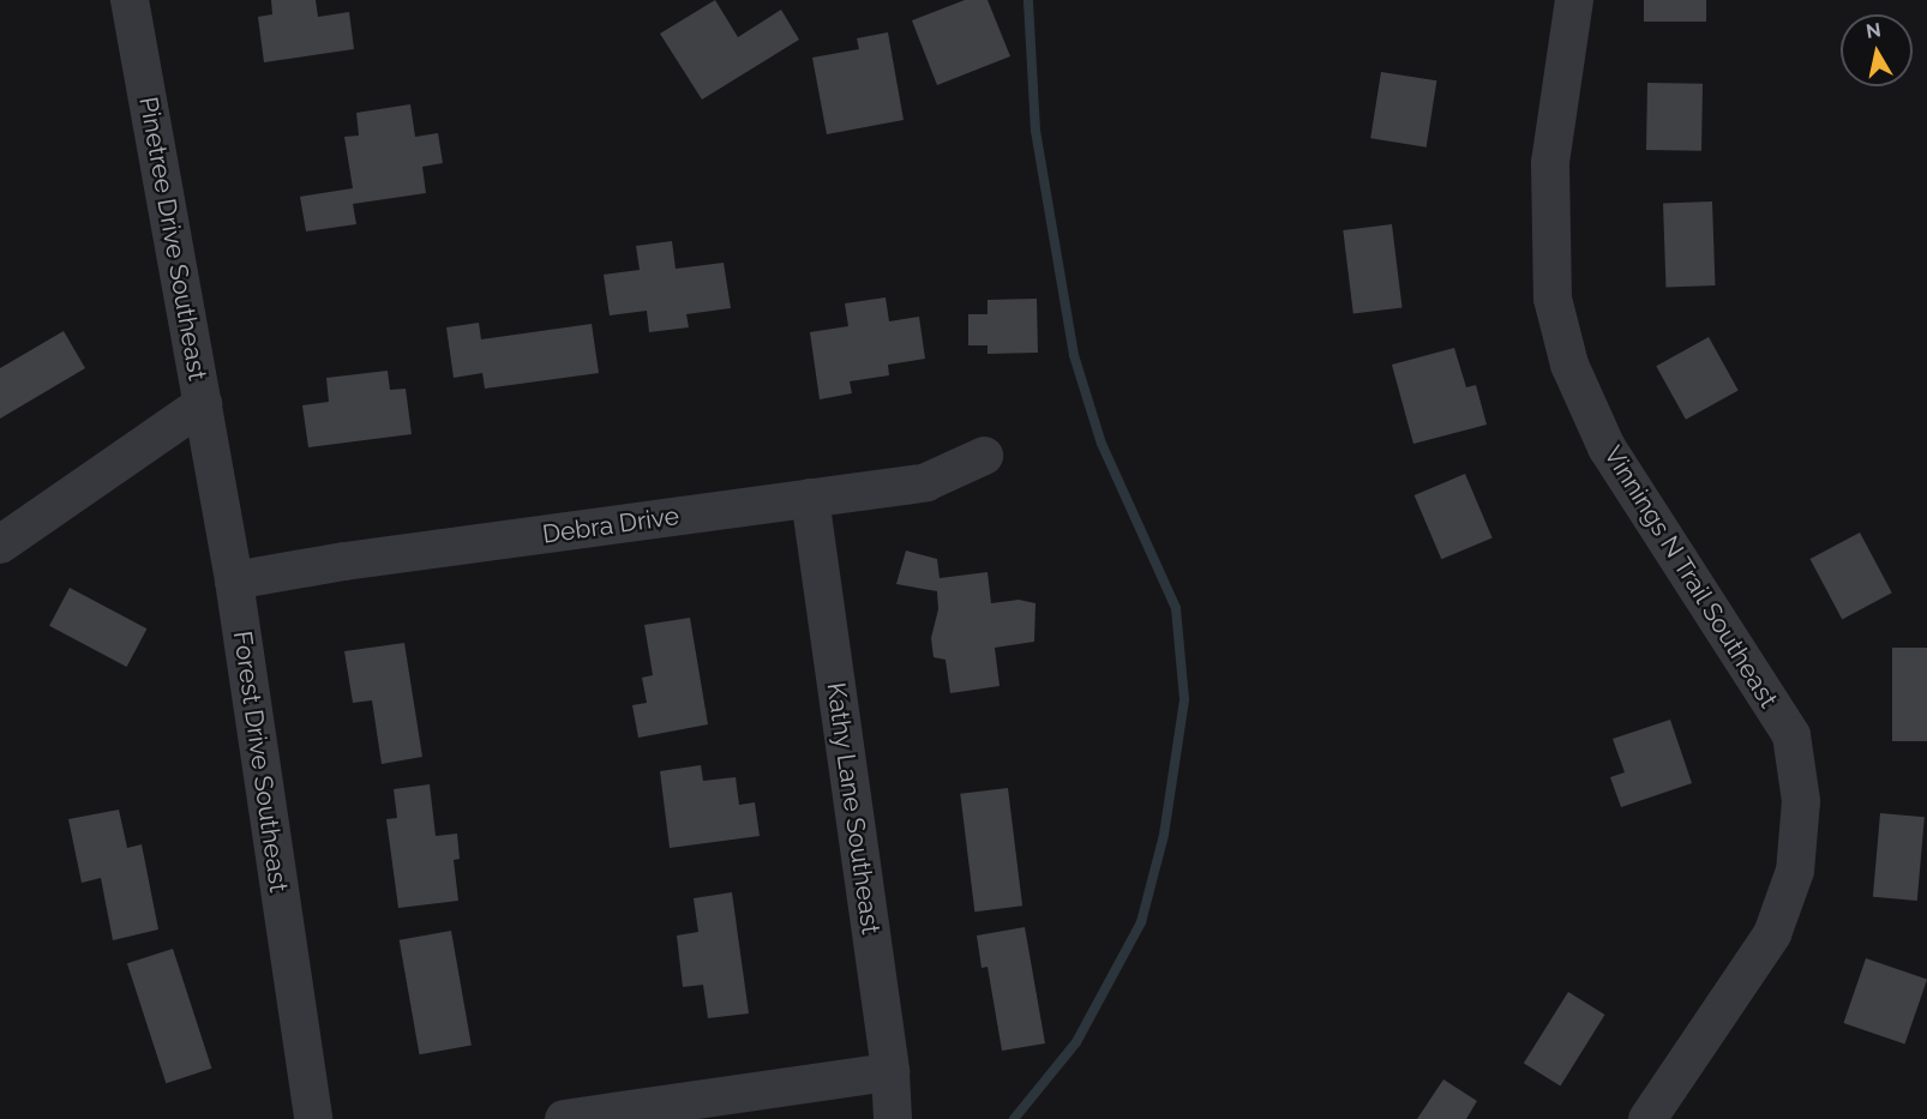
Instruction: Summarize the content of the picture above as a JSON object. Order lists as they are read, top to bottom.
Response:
{
  "streets": {
    "street": [
      "Pinetree Drive Southeast",
      "Debra Drive",
      "Vinnings N Trail Southeast",
      "Forest Drive Southeast",
      "Kathy Lane Southeast"
    ]
  },
  "crossings": [
    ["Pinetree Drive Southeast", "Forest Drive Southeast"],
    ["Debra Drive", "Forest Drive Southeast"],
    ["Debra Drive", "Kathy Lane Southeast"]
  ],
  "north": "top"
}
